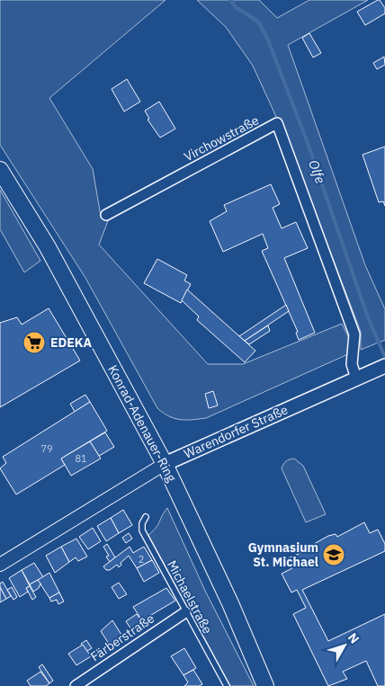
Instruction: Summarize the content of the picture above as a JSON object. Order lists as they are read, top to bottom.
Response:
{
  "streets": {
    "main road": ["Konrad-Adenauer-Ring", "Warendorfer Straße"],
    "street": ["Virchowstraße", "Färberstraße"],
    "lane": ["Michaelstraße"]
  },
  "crossings": [
    ["Virchowstraße", "Warendorfer Straße"],
    ["Konrad-Adenauer-Ring", "Warendorfer Straße"],
    ["Michaelstraße", "Färberstraße"]
  ],
  "water": ["Olfe"],
  "places": {
    "supermarket": ["EDEKA"],
    "school or university": ["Gymnasium St. Michael"]
  },
  "house_numbers": ["79", "81", "2"],
  "north": "top right"
}
